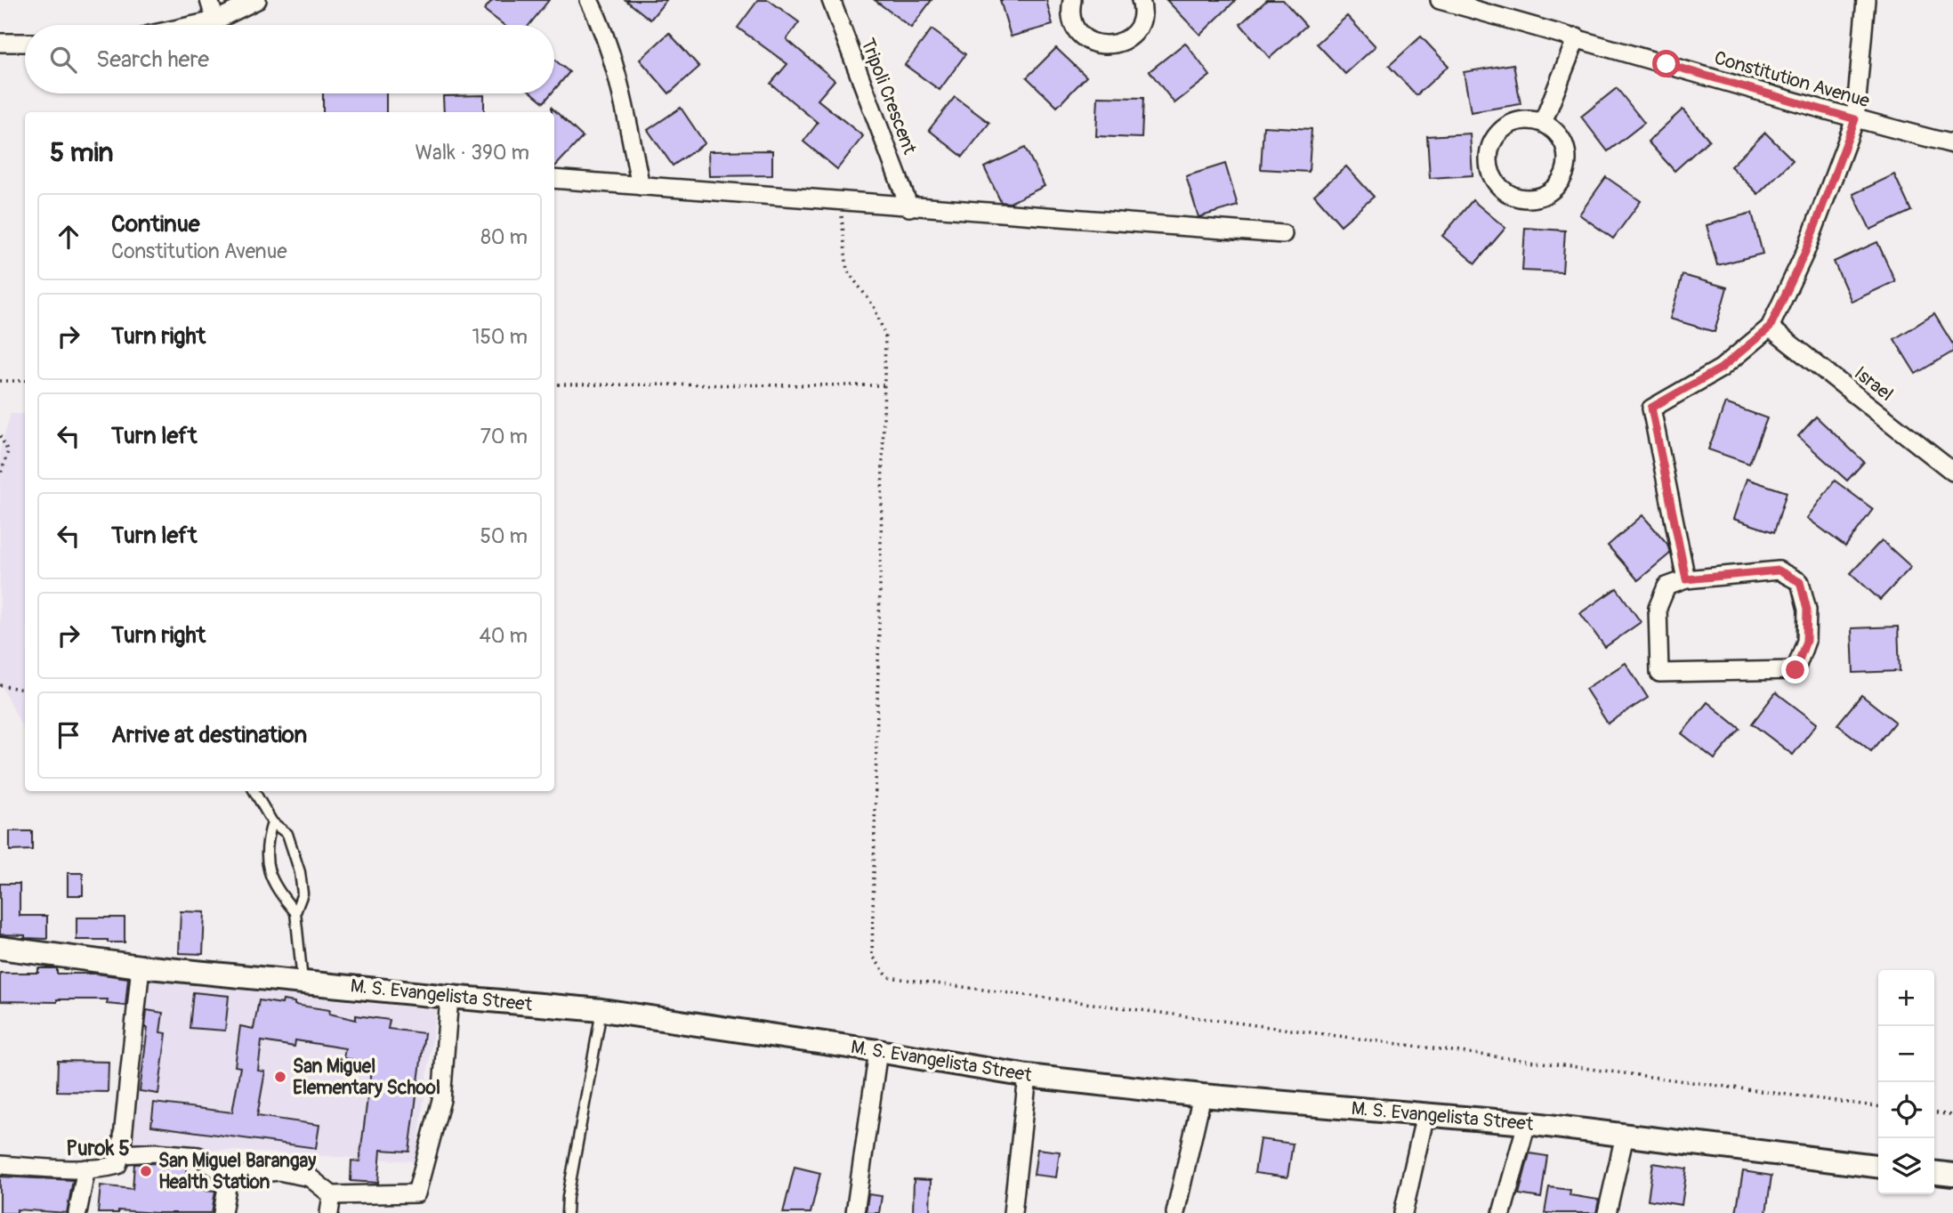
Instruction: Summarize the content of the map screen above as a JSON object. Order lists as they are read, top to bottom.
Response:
{
  "streets": {
    "street": [
      "Constitution Avenue",
      "Tripoli Crescent",
      "Israel",
      "M. S. Evangelista Street"
    ]
  },
  "districts": ["Purok 5"],
  "places": ["San Miguel Elementary School", "San Miguel Barangay Health Station"],
  "page": {
    "search": "Search here",
    "heading": ["5 min", "Walk · 390 m"],
    "list": [
      ["Continue", "Constitution Avenue", "80 m"],
      ["Turn right", "150 m"],
      ["Turn left", "70 m"],
      ["Turn left", "50 m"],
      ["Turn right", "40 m"],
      "Arrive at destination"
    ],
    "map_buttons": ["+", "−"]
  }
}
